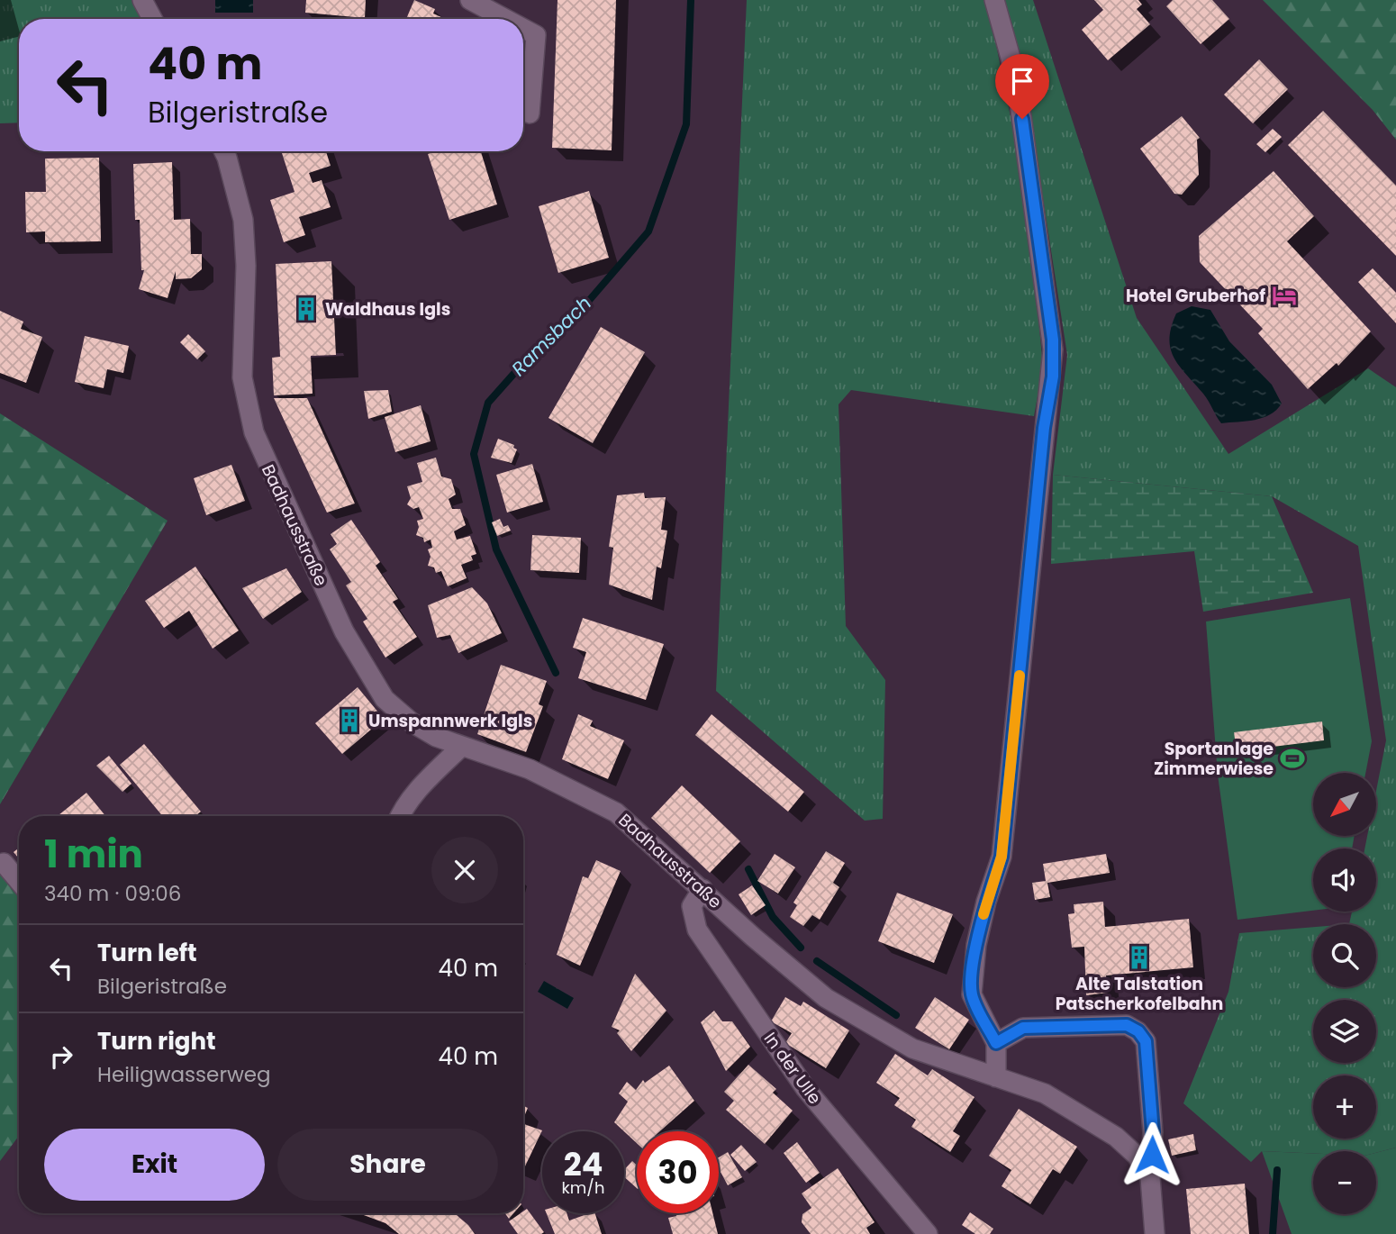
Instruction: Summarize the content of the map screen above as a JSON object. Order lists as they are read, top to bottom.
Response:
{
  "streets": {
    "street": ["Badhausstraße", "In der Ulle"]
  },
  "crossings": [
    ["Badhausstraße", "In der Ulle"]
  ],
  "water": ["Ramsbach"],
  "places": {
    "hotel": ["Hotel Gruberhof"],
    "building": ["Waldhaus Igls", "Umspannwerk Igls", "Alte Talstation Patscherkofelbahn"],
    "sports": ["Sportanlage Zimmerwiese"]
  },
  "north": "bottom left",
  "page": {
    "turn": ["40 m", "Bilgeristraße"],
    "map_buttons": ["+", "−"],
    "heading": ["1 min", "340 m · 09:06"],
    "list": [
      {
        "name": "Turn left",
        "note": "Bilgeristraße",
        "value": "40 m"
      },
      {
        "name": "Turn right",
        "note": "Heiligwasserweg",
        "value": "40 m"
      }
    ],
    "buttons": ["Exit", "Share"],
    "speed": "24 km/h",
    "limit": "30"
  }
}
